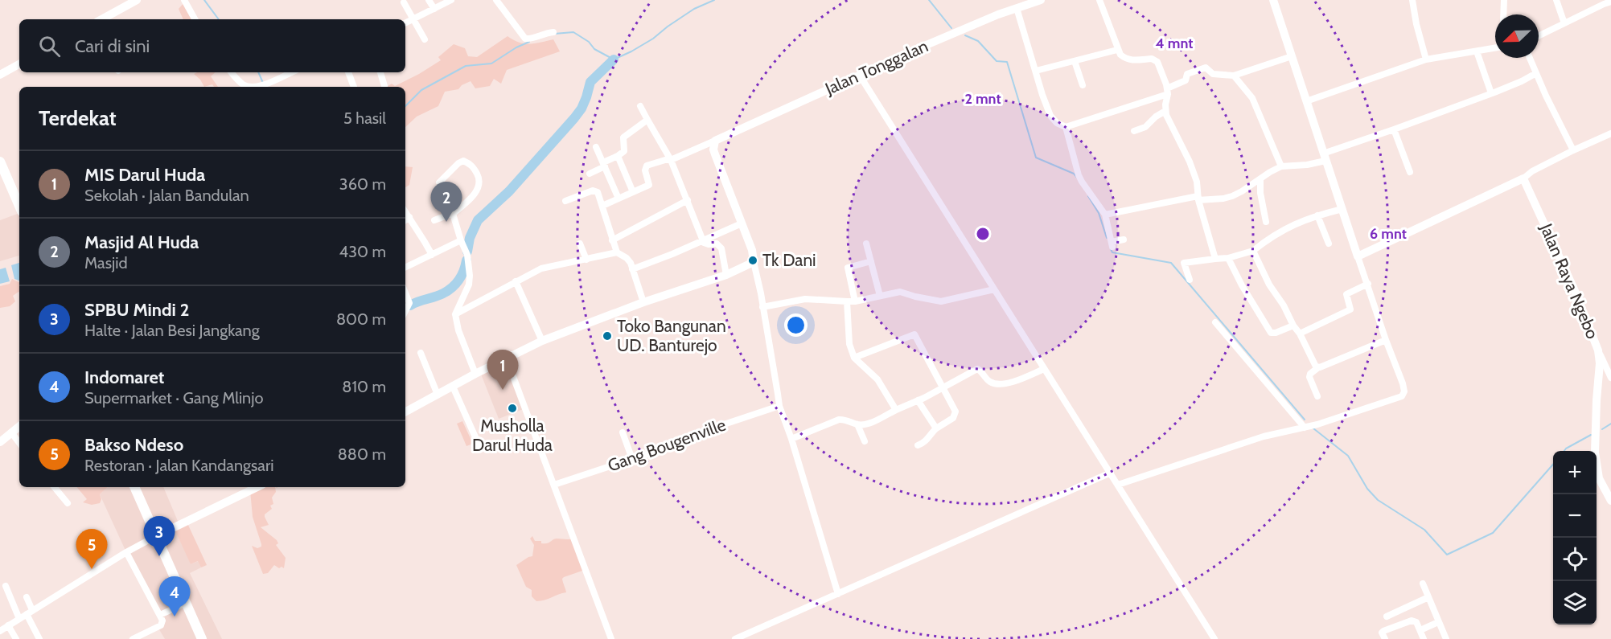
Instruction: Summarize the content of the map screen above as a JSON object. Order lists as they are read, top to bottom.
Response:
{
  "streets": {
    "street": ["Jalan Tonggalan", "Jalan Raya Ngebo", "Gang Bougenville"]
  },
  "places": ["Tk Dani", "Toko Bangunan UD. Banturejo", "Musholla Darul Huda"],
  "north": "bottom left",
  "page": {
    "search": "Cari di sini",
    "heading": ["Terdekat", "5 hasil"],
    "list": [
      {
        "mark": "1",
        "name": "MIS Darul Huda",
        "note": "Sekolah · Jalan Bandulan",
        "value": "360 m"
      },
      {
        "mark": "2",
        "name": "Masjid Al Huda",
        "note": "Masjid",
        "value": "430 m"
      },
      {
        "mark": "3",
        "name": "SPBU Mindi 2",
        "note": "Halte · Jalan Besi Jangkang",
        "value": "800 m"
      },
      {
        "mark": "4",
        "name": "Indomaret",
        "note": "Supermarket · Gang Mlinjo",
        "value": "810 m"
      },
      {
        "mark": "5",
        "name": "Bakso Ndeso",
        "note": "Restoran · Jalan Kandangsari",
        "value": "880 m"
      }
    ],
    "pins": [
      "2",
      "1",
      "3",
      "5",
      "4"
    ],
    "map_buttons": ["+", "−"]
  },
  "rings": ["4 mnt", "2 mnt", "6 mnt"]
}
